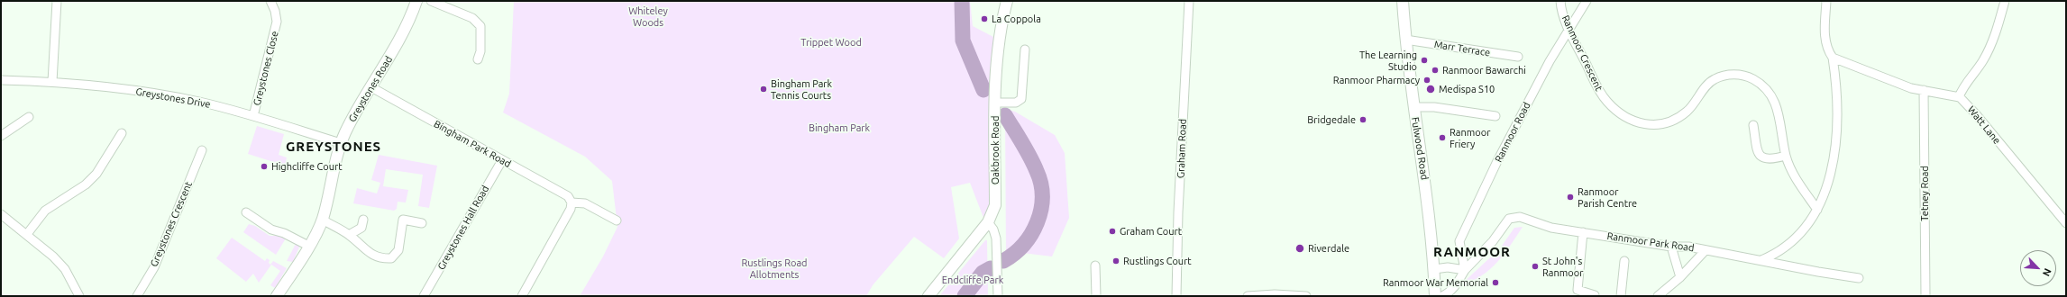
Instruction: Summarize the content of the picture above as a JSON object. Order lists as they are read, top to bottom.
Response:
{
  "streets": {
    "street": [
      "Marr Terrace",
      "Ranmoor Crescent",
      "Greystones Close",
      "Greystones Road",
      "Greystones Drive",
      "Watt Lane",
      "Ranmoor Road",
      "Bingham Park Road",
      "Graham Road",
      "Fulwood Road",
      "Oakbrook Road",
      "Tetney Road",
      "Greystones Crescent",
      "Greystones Hall Road",
      "Ranmoor Park Road"
    ]
  },
  "crossings": [
    ["Marr Terrace", "Fulwood Road"],
    ["Ranmoor Crescent", "Ranmoor Road"],
    ["Greystones Close", "Greystones Drive"],
    ["Greystones Road", "Greystones Drive"],
    ["Greystones Road", "Bingham Park Road"],
    ["Ranmoor Road", "Ranmoor Park Road"],
    ["Bingham Park Road", "Greystones Hall Road"]
  ],
  "districts": ["GREYSTONES", "RANMOOR"],
  "parks": [
    "Whiteley Woods",
    "Trippet Wood",
    "Bingham Park",
    "Rustlings Road Allotments",
    "Endcliffe Park"
  ],
  "places": [
    "La Coppola",
    "The Learning Studio",
    "Ranmoor Bawarchi",
    "Ranmoor Pharmacy",
    "Bingham Park Tennis Courts",
    "Medispa S10",
    "Bridgedale",
    "Ranmoor Friery",
    "Highcliffe Court",
    "Ranmoor Parish Centre",
    "Graham Court",
    "Riverdale",
    "Rustlings Court",
    "St John's Ranmoor",
    "Ranmoor War Memorial"
  ],
  "north": "bottom right"
}
